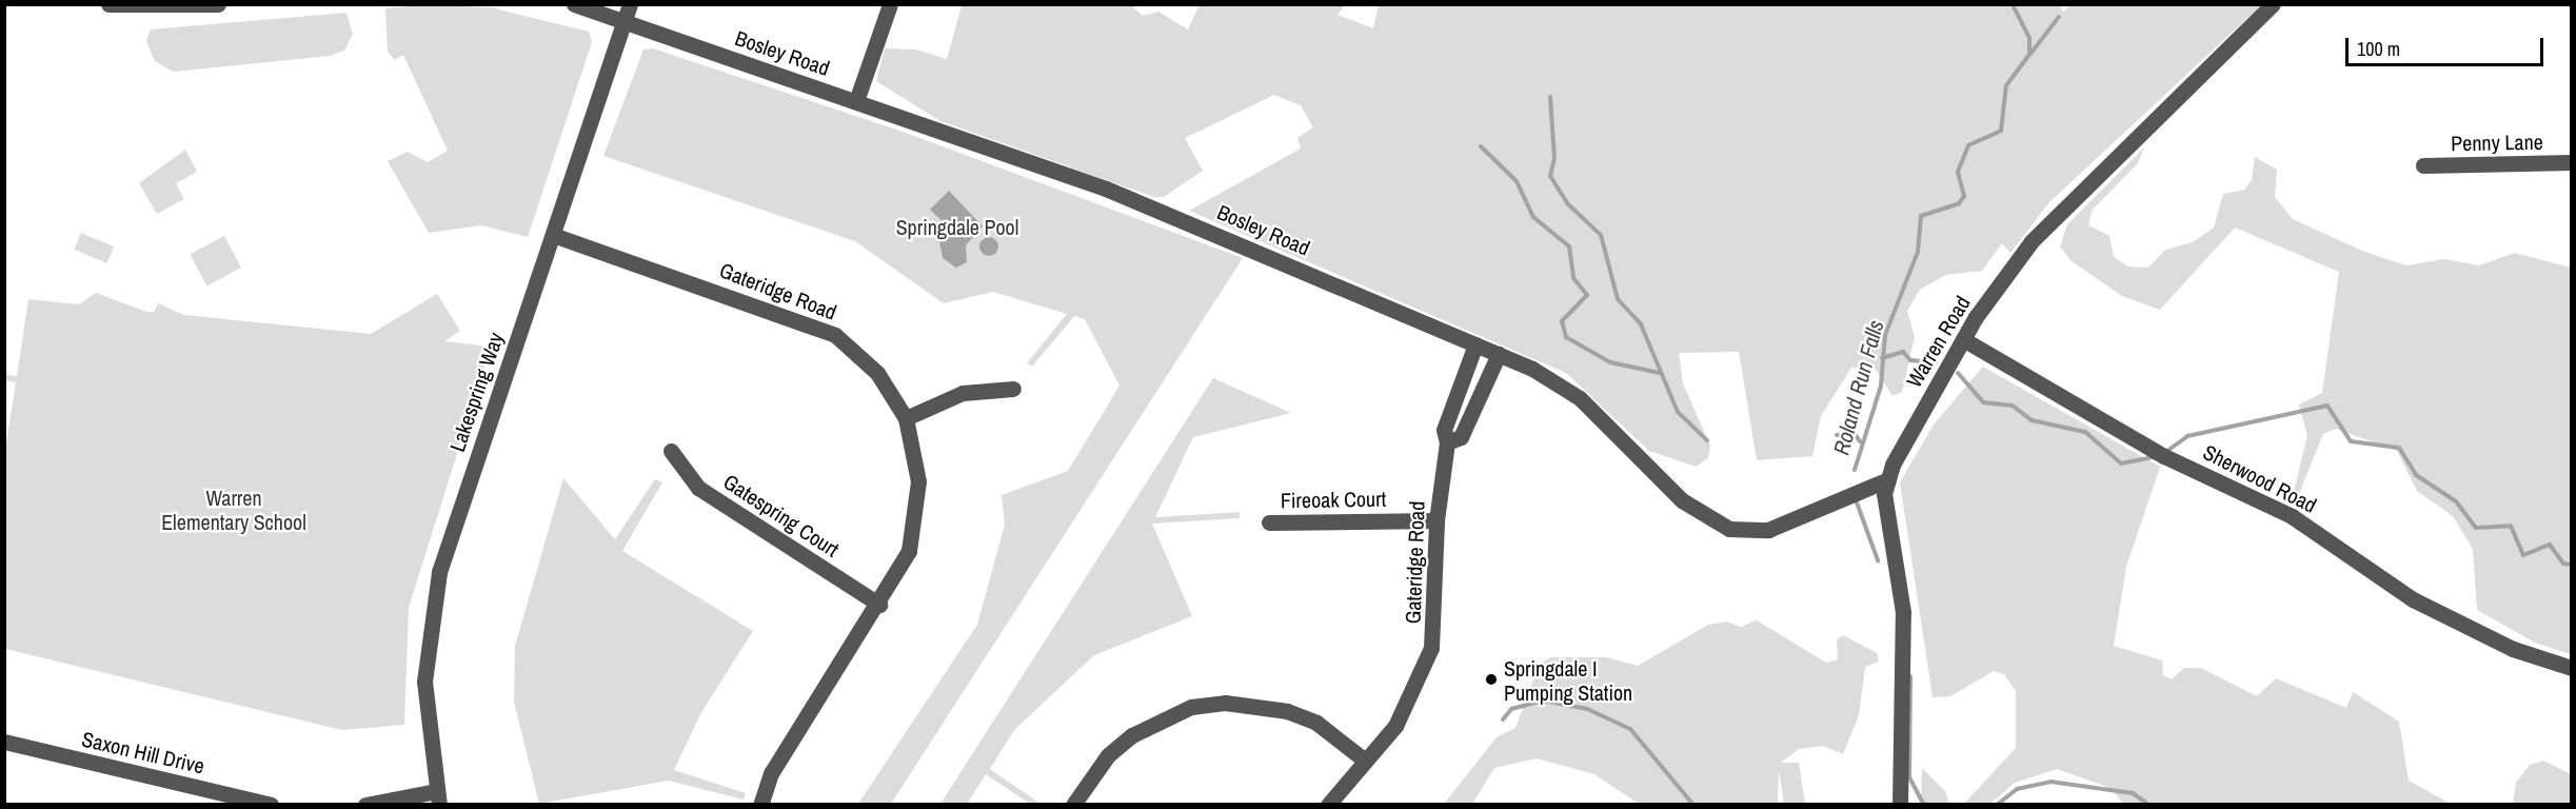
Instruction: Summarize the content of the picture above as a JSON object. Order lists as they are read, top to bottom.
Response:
{
  "streets": {
    "street": [
      "Bosley Road",
      "Penny Lane",
      "Gateridge Road",
      "Warren Road",
      "Lakespring Way",
      "Sherwood Road",
      "Fireoak Court",
      "Gatespring Court",
      "Saxon Hill Drive"
    ]
  },
  "crossings": [
    ["Bosley Road", "Gateridge Road"],
    ["Bosley Road", "Warren Road"],
    ["Bosley Road", "Lakespring Way"],
    ["Gateridge Road", "Lakespring Way"],
    ["Gateridge Road", "Fireoak Court"],
    ["Gateridge Road", "Gatespring Court"],
    ["Warren Road", "Sherwood Road"]
  ],
  "water": ["Roland Run Falls"],
  "parks": ["Springdale Pool", "Warren Elementary School"],
  "places": ["Springdale I Pumping Station"],
  "scale_bar": "100 m"
}
